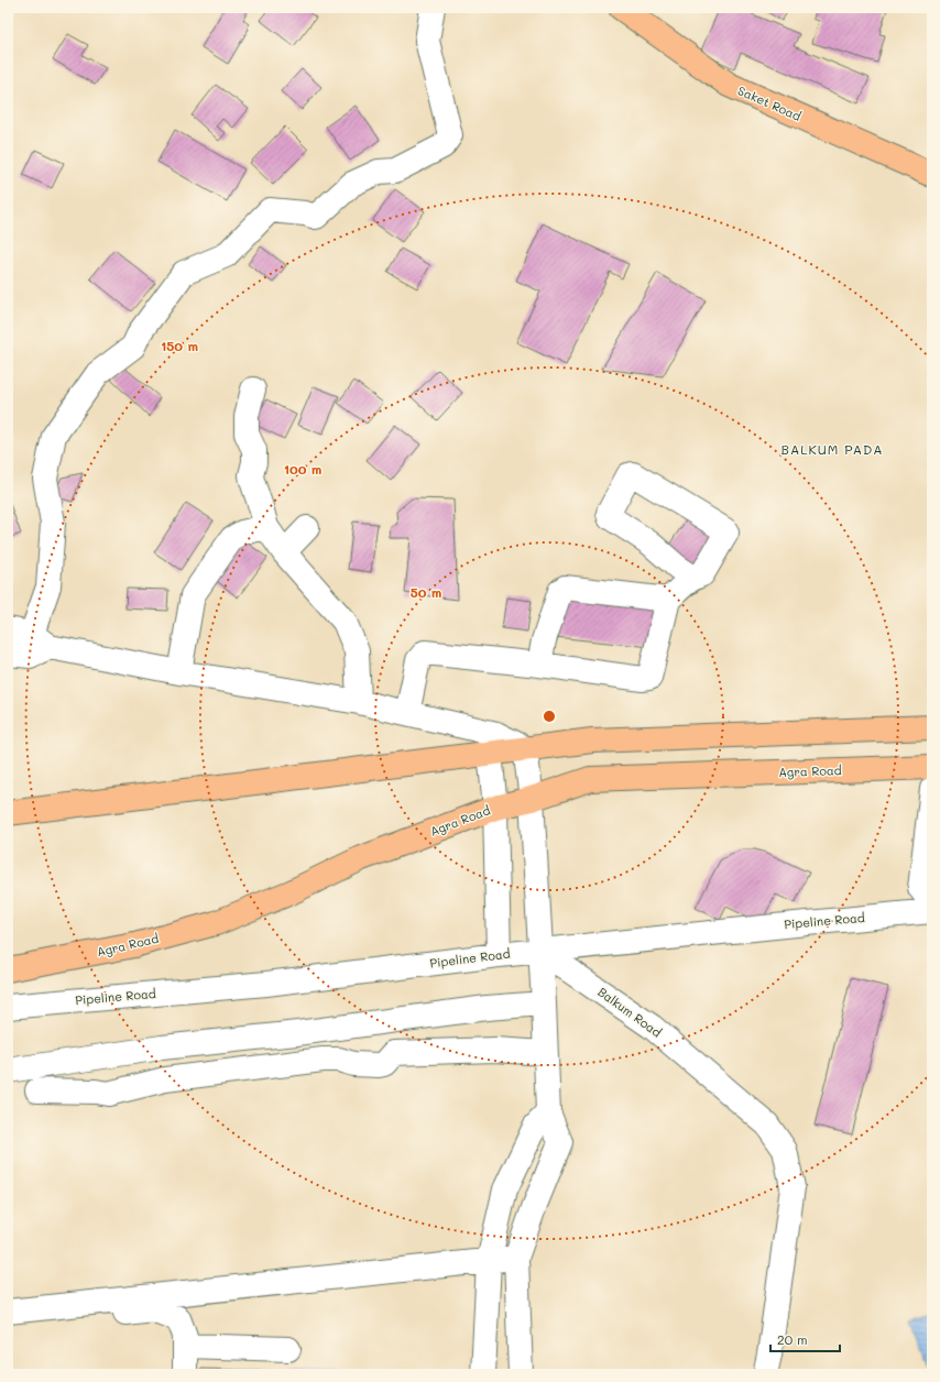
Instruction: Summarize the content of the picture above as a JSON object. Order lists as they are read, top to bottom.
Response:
{
  "streets": {
    "main road": ["Saket Road", "Agra Road"],
    "street": ["Pipeline Road", "Balkum Road"]
  },
  "crossings": [
    ["Pipeline Road", "Balkum Road"]
  ],
  "districts": ["BALKUM PADA"],
  "scale_bar": "20 m",
  "rings": ["150 m", "100 m", "50 m"]
}
